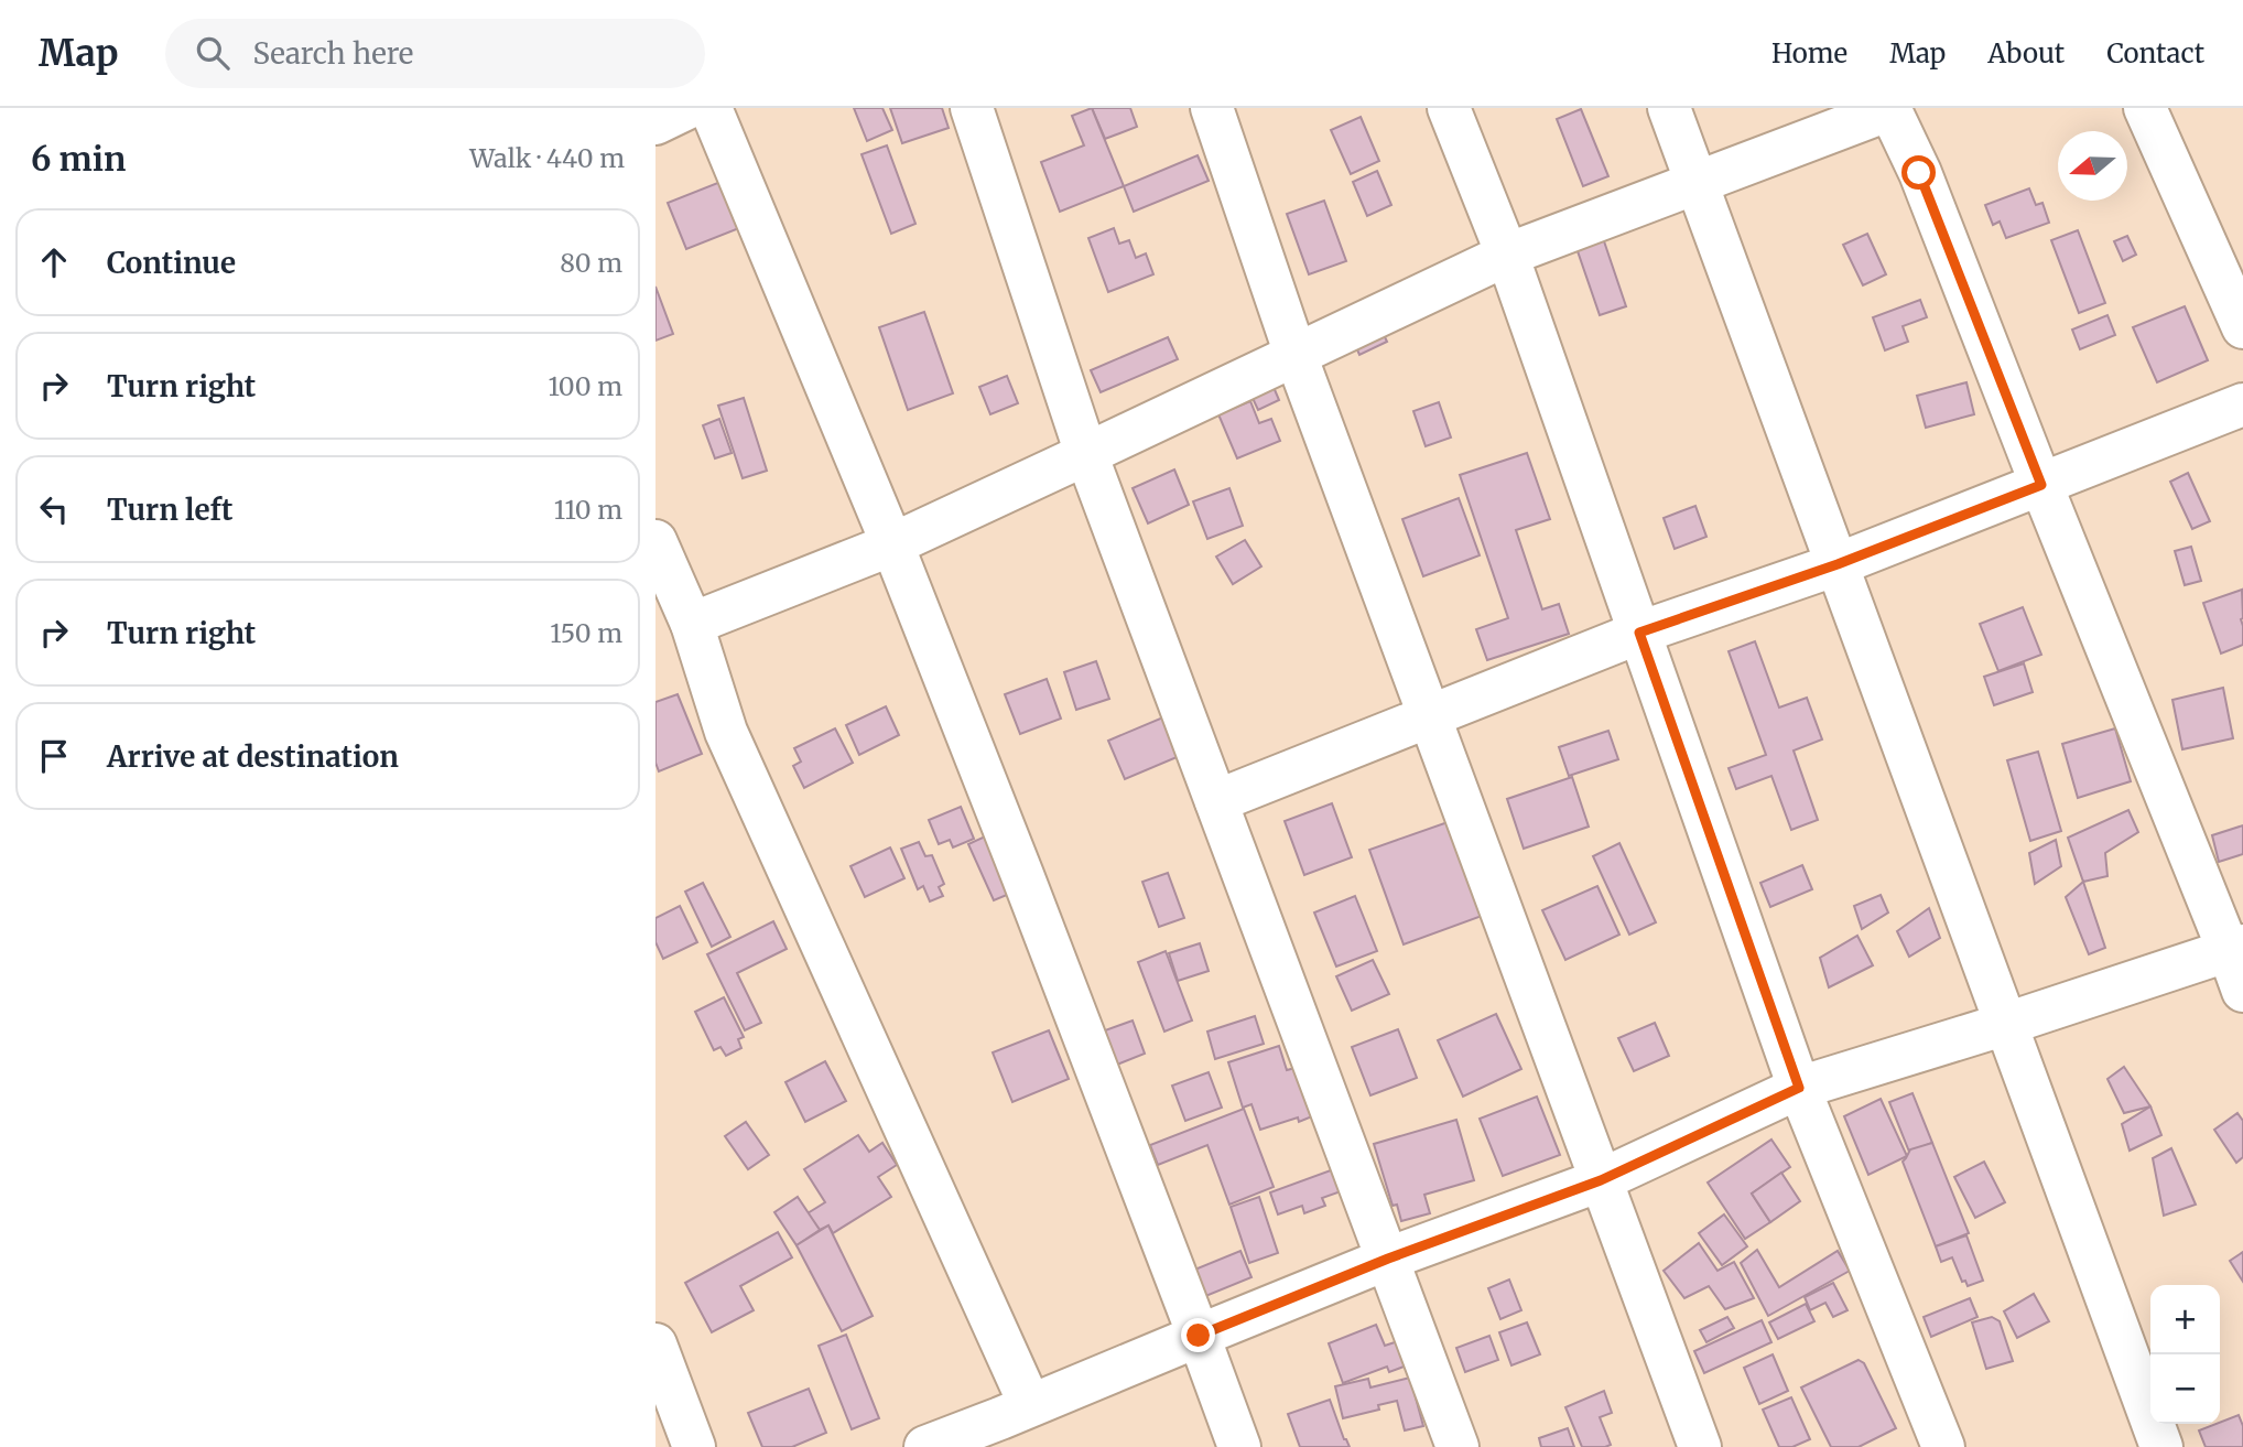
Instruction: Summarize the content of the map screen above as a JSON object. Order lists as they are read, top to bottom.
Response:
{
  "north": "left",
  "page": {
    "header": "Map",
    "search": "Search here",
    "nav": [
      "Home",
      "Map",
      "About",
      "Contact"
    ],
    "heading": ["6 min", "Walk · 440 m"],
    "list": [
      ["Continue", "80 m"],
      ["Turn right", "100 m"],
      ["Turn left", "110 m"],
      ["Turn right", "150 m"],
      "Arrive at destination"
    ],
    "map_buttons": ["+", "−"]
  }
}
